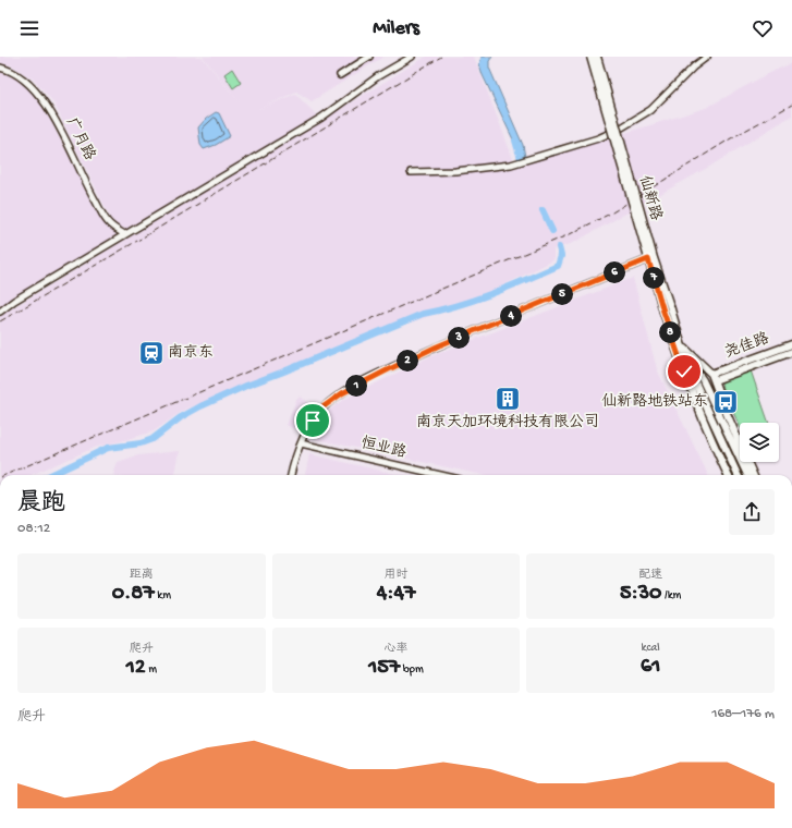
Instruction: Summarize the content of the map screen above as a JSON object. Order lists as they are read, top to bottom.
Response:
{
  "streets": {
    "main road": ["仙新路", "尧佳路"],
    "street": ["广月路", "恒业路"]
  },
  "places": {
    "station": ["南京东"],
    "building": ["南京天加环境科技有限公司"],
    "bus stop": ["仙新路地铁站东"]
  },
  "page": {
    "header": "Milers",
    "pins": [
      "6",
      "7",
      "5",
      "4",
      "8",
      "3",
      "2",
      "1"
    ],
    "heading": ["晨跑", "08:12"],
    "stats": [
      ["距离", "0.87 km"],
      ["用时", "4:47"],
      ["配速", "5:30 /km"],
      ["爬升", "12 m"],
      ["心率", "157 bpm"],
      ["kcal", "61"]
    ],
    "chart": ["爬升", "168–176 m"]
  }
}
